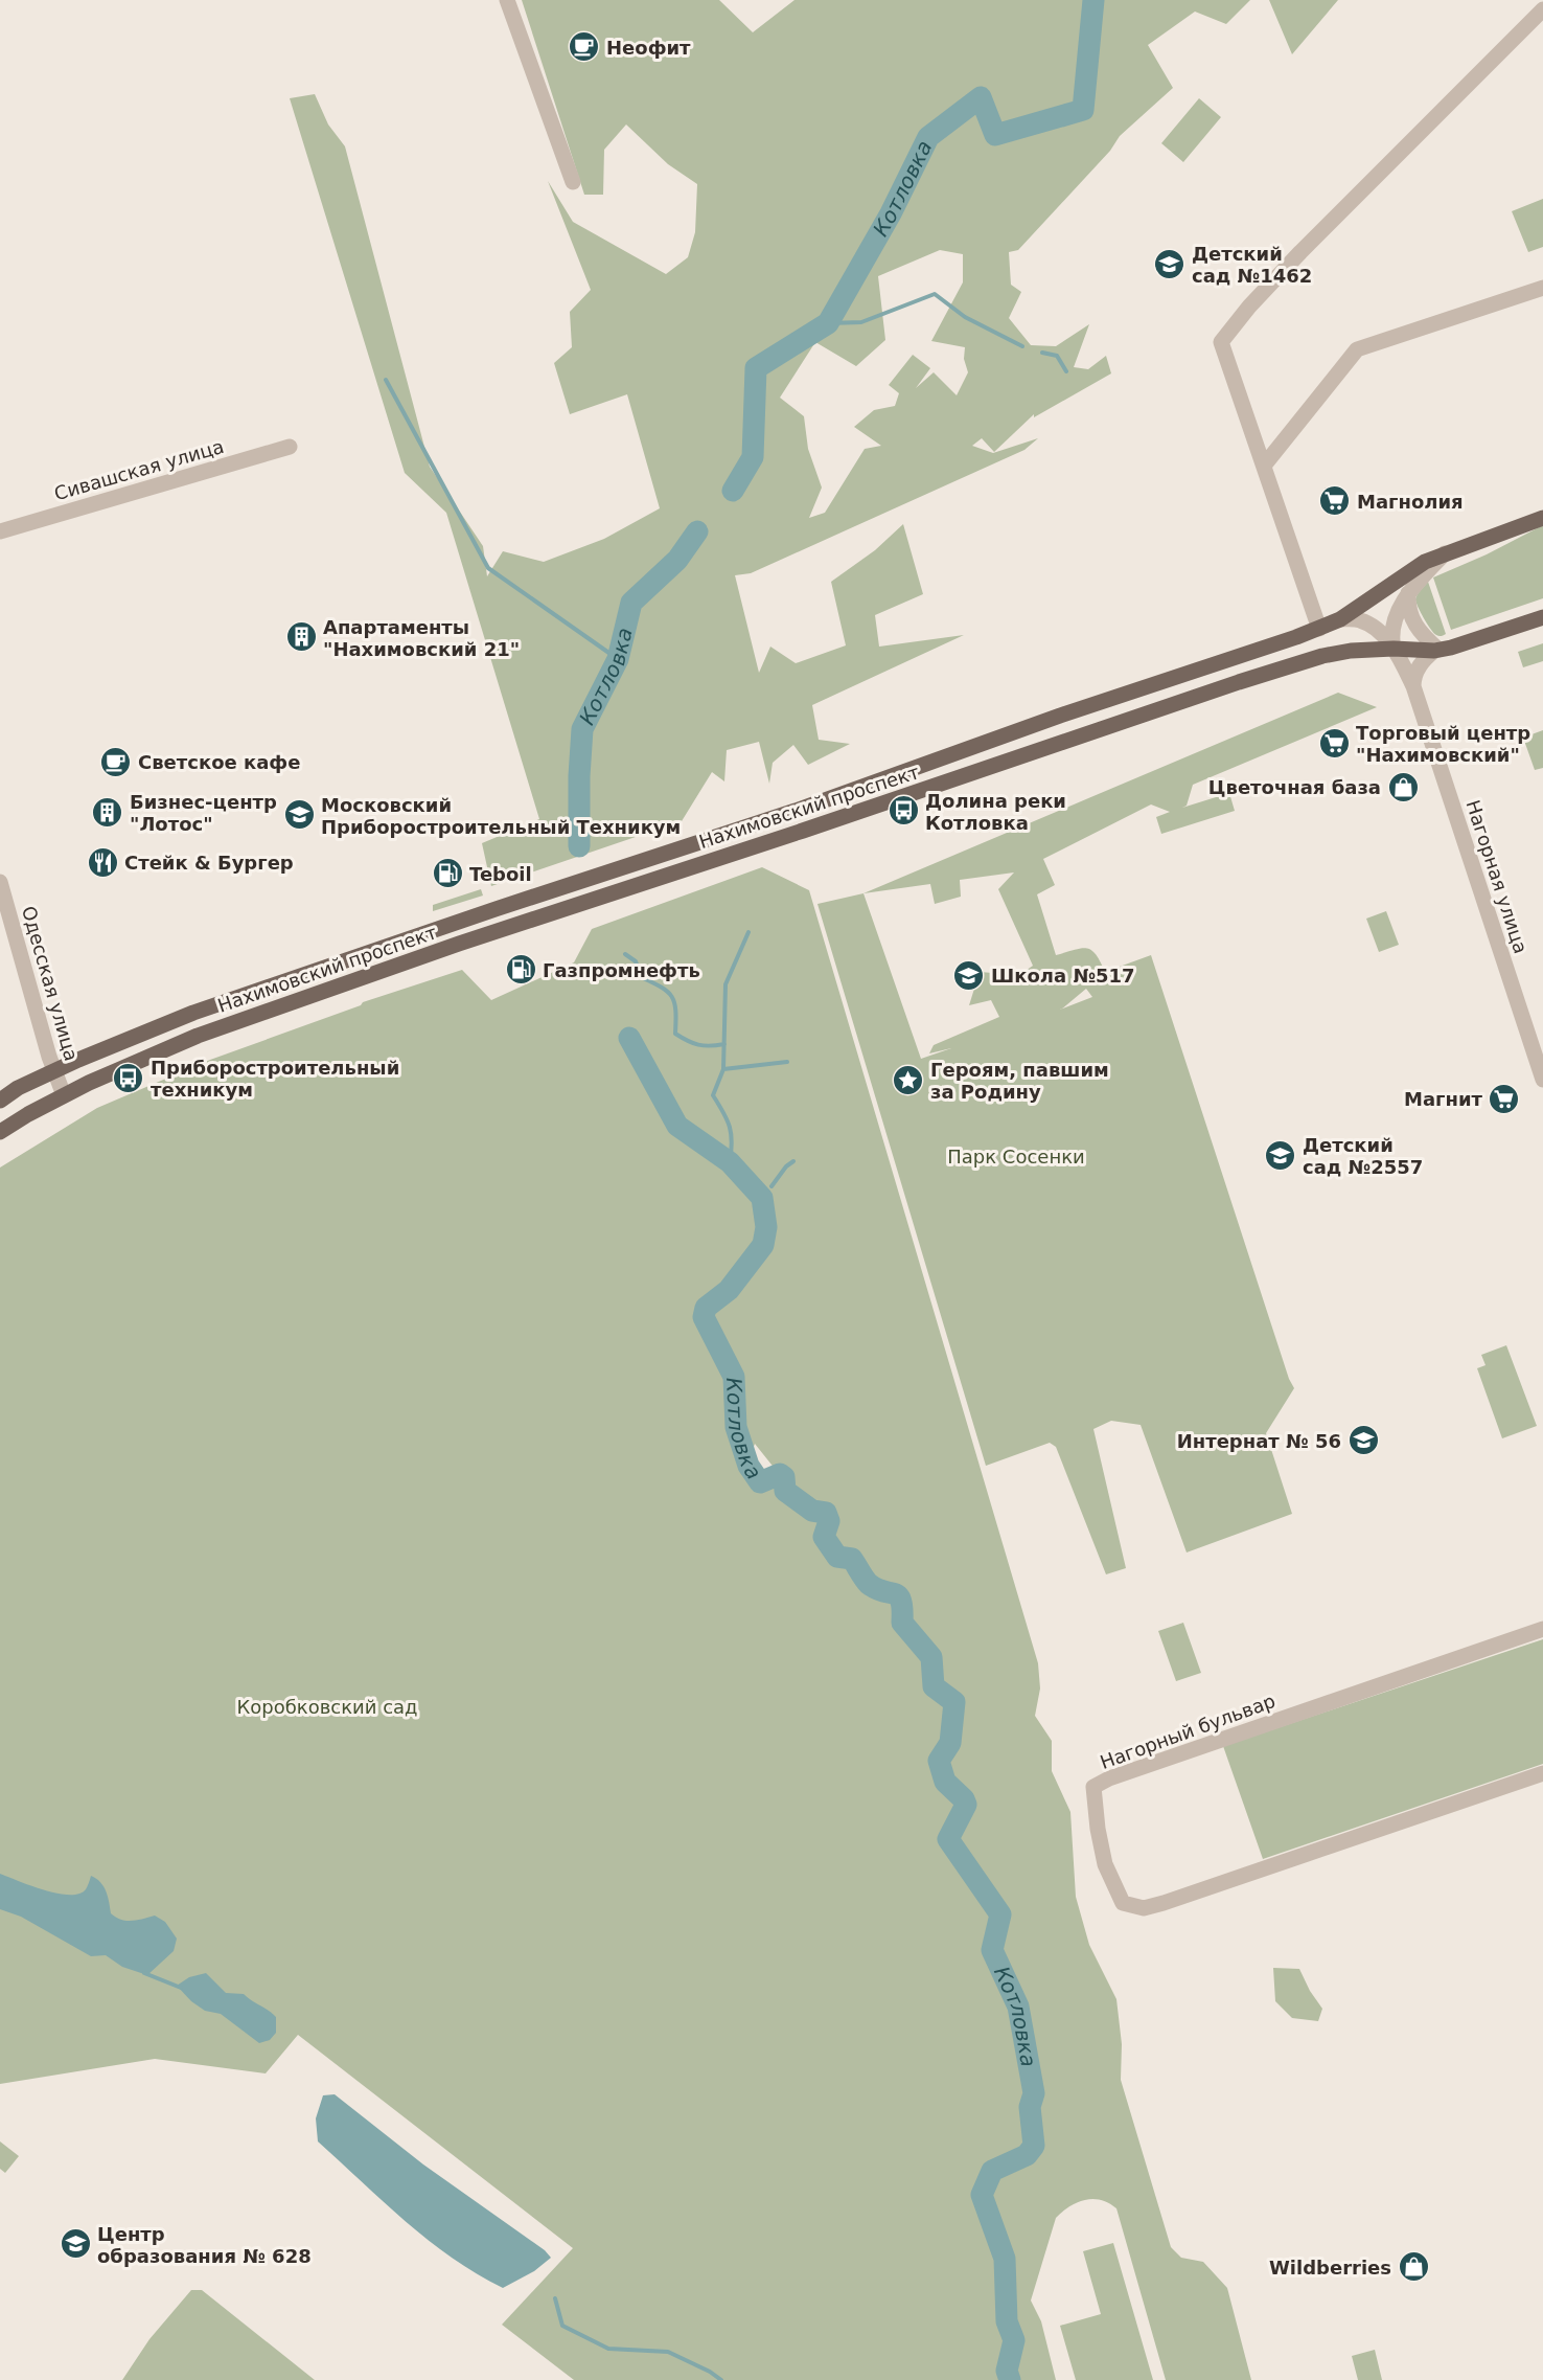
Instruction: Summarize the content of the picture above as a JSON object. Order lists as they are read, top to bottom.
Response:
{
  "streets": {
    "main road": ["Нахимовский проспект"],
    "street": [
      "Сивашская улица",
      "Нагорная улица",
      "Одесская улица",
      "Нагорный бульвар"
    ]
  },
  "crossings": [
    ["Нахимовский проспект", "Нагорная улица"],
    ["Нахимовский проспект", "Одесская улица"]
  ],
  "water": ["Котловка"],
  "parks": ["Парк Сосенки", "Коробковский сад"],
  "places": {
    "cafe": ["Неофит", "Светское кафе"],
    "school or university": [
      "Детский сад №1462",
      "Московский Приборостроительный Техникум",
      "Школа №517",
      "Детский сад №2557",
      "Интернат № 56",
      "Центр образования № 628"
    ],
    "supermarket": ["Магнолия", "Торговый центр \"Нахимовский\"", "Магнит"],
    "building": ["Апартаменты \"Нахимовский 21\"", "Бизнес-центр \"Лотос\""],
    "shop": ["Цветочная база", "Wildberries"],
    "bus stop": ["Долина реки Котловка", "Приборостроительный техникум"],
    "restaurant": ["Стейк & Бургер"],
    "fuel station": ["Teboil", "Газпромнефть"],
    "place": ["Героям, павшим за Родину"]
  }
}
